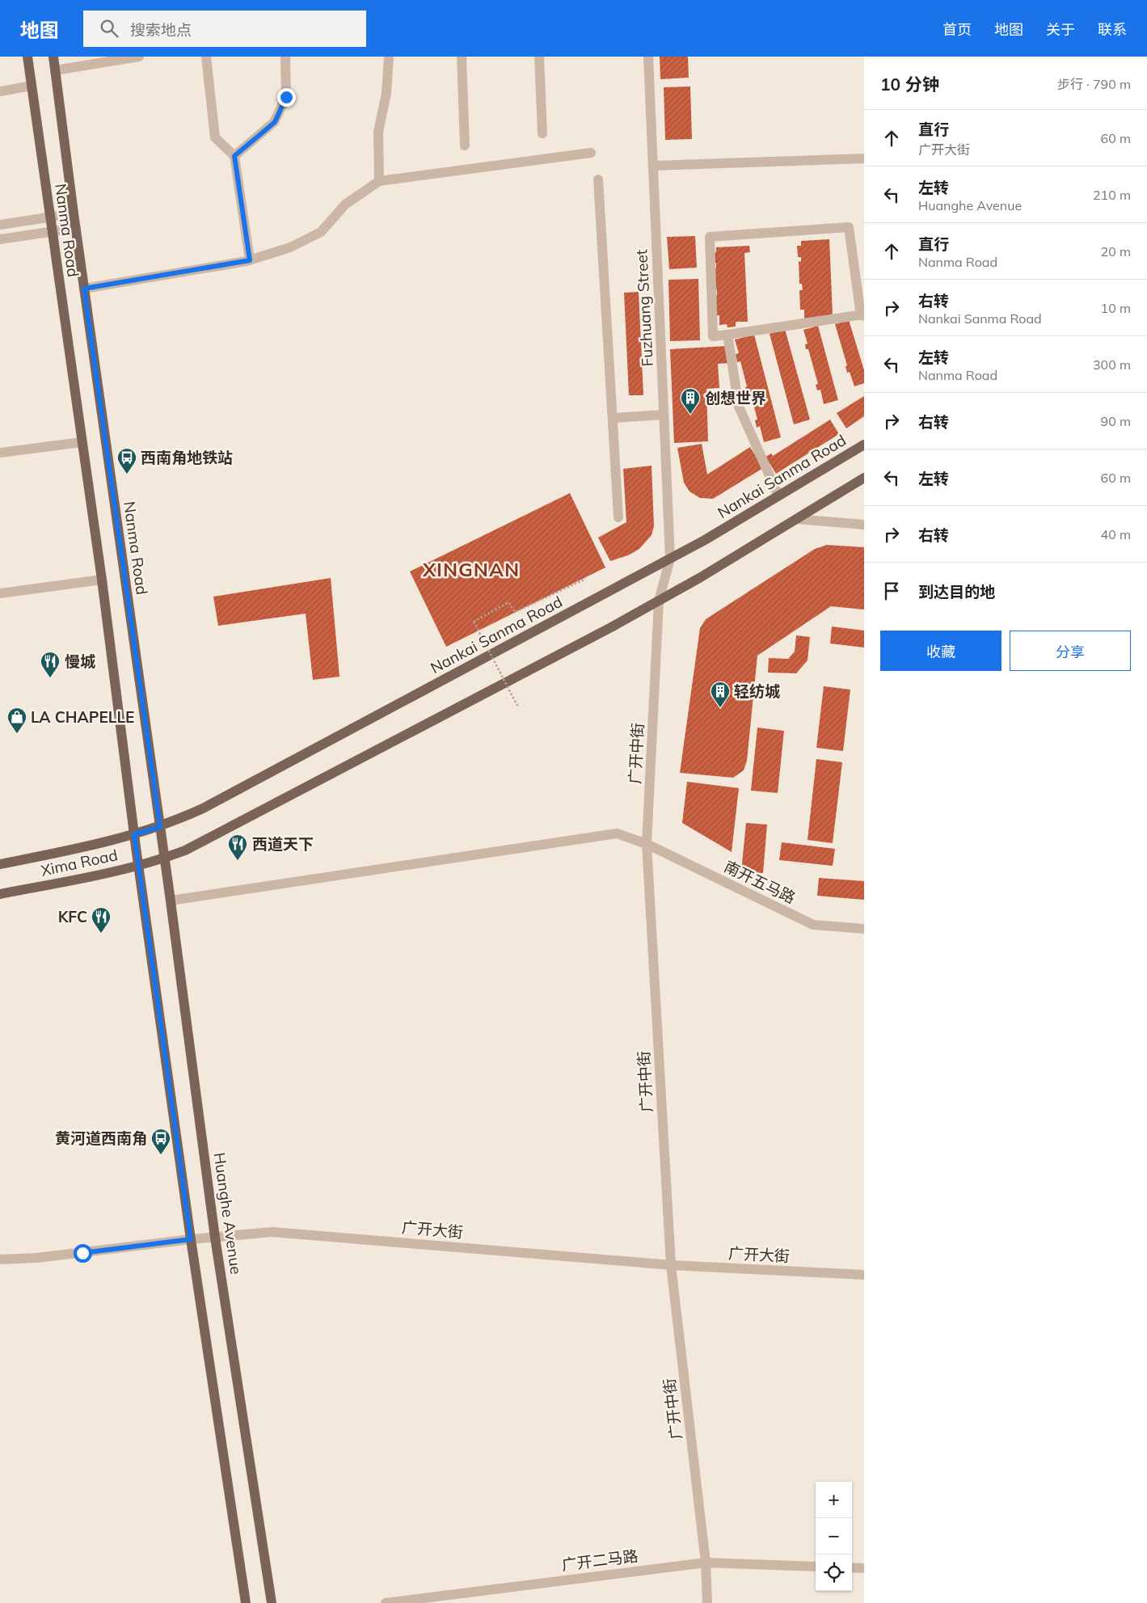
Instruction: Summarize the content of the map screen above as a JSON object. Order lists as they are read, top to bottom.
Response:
{
  "streets": {
    "main road": [
      "Nanma Road",
      "Nankai Sanma Road",
      "Xima Road",
      "Huanghe Avenue"
    ],
    "street": [
      "Fuzhuang Street",
      "广开中街",
      "南开五马路",
      "广开大街",
      "广开二马路"
    ]
  },
  "crossings": [
    ["Nanma Road", "Nankai Sanma Road"],
    ["Nanma Road", "Xima Road"],
    ["Nanma Road", "Huanghe Avenue"],
    ["Fuzhuang Street", "Nankai Sanma Road"],
    ["Fuzhuang Street", "广开中街"],
    ["Nankai Sanma Road", "广开中街"],
    ["Nankai Sanma Road", "Xima Road"],
    ["Nankai Sanma Road", "Huanghe Avenue"],
    ["广开中街", "南开五马路"],
    ["广开中街", "广开大街"],
    ["广开中街", "广开二马路"],
    ["Xima Road", "Huanghe Avenue"],
    ["南开五马路", "Huanghe Avenue"],
    ["Huanghe Avenue", "广开大街"]
  ],
  "districts": ["XINGNAN"],
  "places": {
    "building": ["创想世界", "轻纺城"],
    "bus stop": ["西南角地铁站", "黄河道西南角"],
    "restaurant": ["慢城", "西道天下", "KFC"],
    "shop": ["LA CHAPELLE"]
  },
  "page": {
    "header": "地图",
    "search": "搜索地点",
    "nav": [
      "首页",
      "地图",
      "关于",
      "联系"
    ],
    "heading": ["10 分钟", "步行 · 790 m"],
    "list": [
      ["直行", "广开大街", "60 m"],
      ["左转", "Huanghe Avenue", "210 m"],
      ["直行", "Nanma Road", "20 m"],
      ["右转", "Nankai Sanma Road", "10 m"],
      ["左转", "Nanma Road", "300 m"],
      ["右转", "90 m"],
      ["左转", "60 m"],
      ["右转", "40 m"],
      "到达目的地"
    ],
    "buttons": ["收藏", "分享"],
    "map_buttons": ["+", "−"]
  }
}
